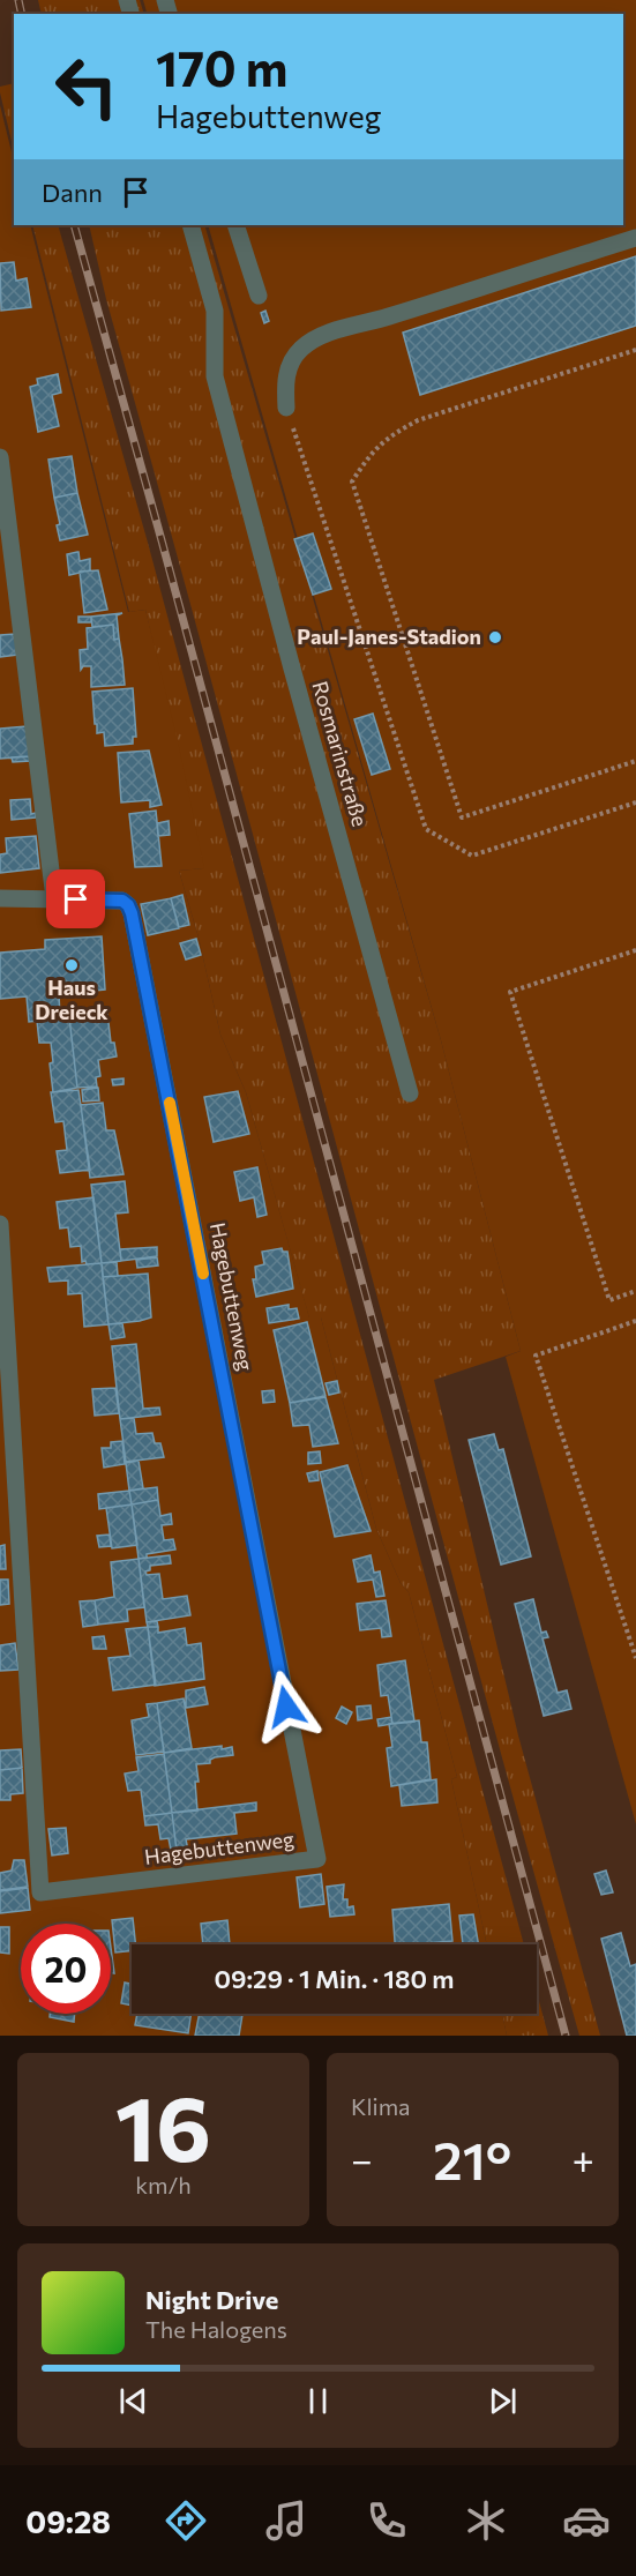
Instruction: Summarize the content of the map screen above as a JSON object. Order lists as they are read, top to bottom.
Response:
{
  "streets": {
    "lane": ["Rosmarinstraße", "Hagebuttenweg"]
  },
  "places": ["Paul-Janes-Stadion", "Haus Dreieck"],
  "page": {
    "turn": ["170 m", "Hagebuttenweg"],
    "then": "Dann",
    "limit": "20",
    "trip": "09:29 · 1 Min. · 180 m",
    "tile": [
      ["16", "km/h"],
      "Klima"
    ],
    "heat": ["−", "21°", "+"],
    "song": ["Night Drive", "The Halogens"],
    "tabs": "09:28"
  }
}
